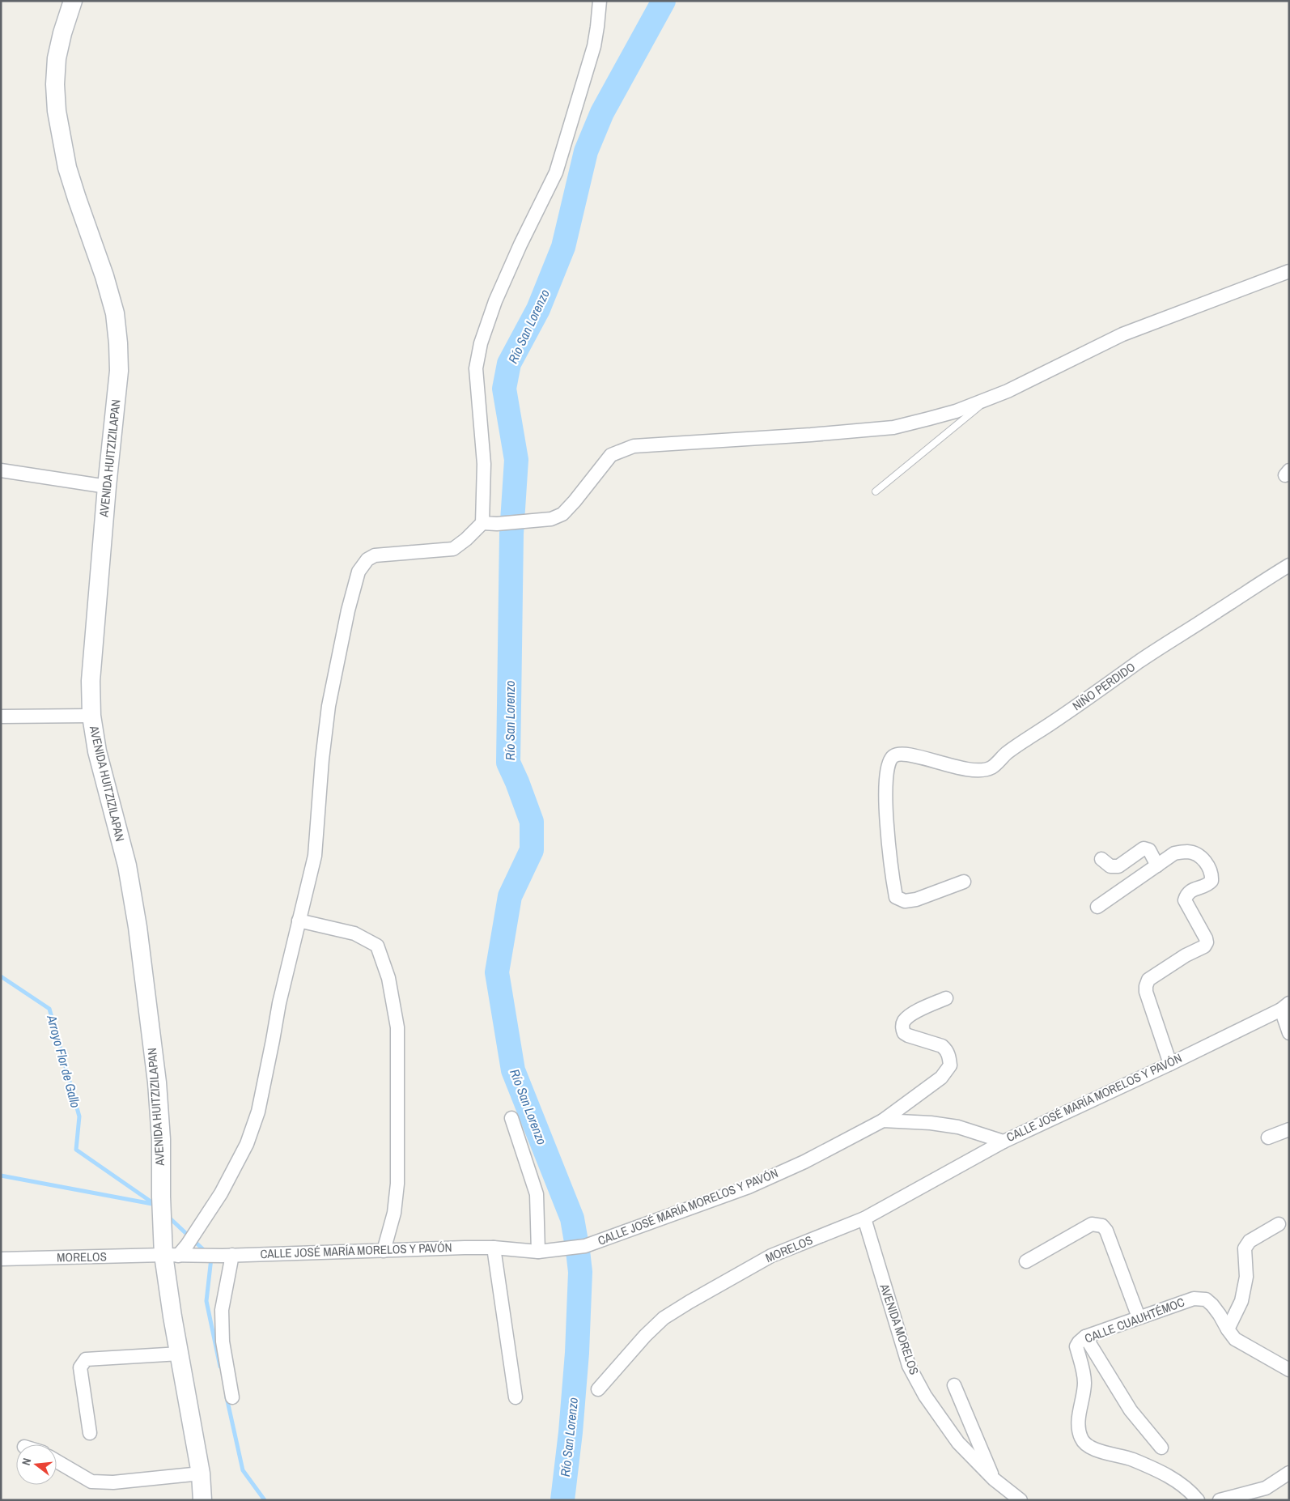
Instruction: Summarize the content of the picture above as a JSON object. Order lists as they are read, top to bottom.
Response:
{
  "streets": {
    "street": [
      "AVENIDA HUITZIZILAPAN",
      "NIÑO PERDIDO",
      "CALLE JOSÉ MARÍA MORELOS Y PAVÓN",
      "MORELOS",
      "CALLE CUAUHTÉMOC",
      "AVENIDA MORELOS"
    ]
  },
  "crossings": [
    ["AVENIDA HUITZIZILAPAN", "CALLE JOSÉ MARÍA MORELOS Y PAVÓN"],
    ["AVENIDA HUITZIZILAPAN", "MORELOS"],
    ["CALLE JOSÉ MARÍA MORELOS Y PAVÓN", "MORELOS"],
    ["MORELOS", "AVENIDA MORELOS"]
  ],
  "water": ["Río San Lorenzo", "Arroyo Flor de Gallo"],
  "north": "left"
}
